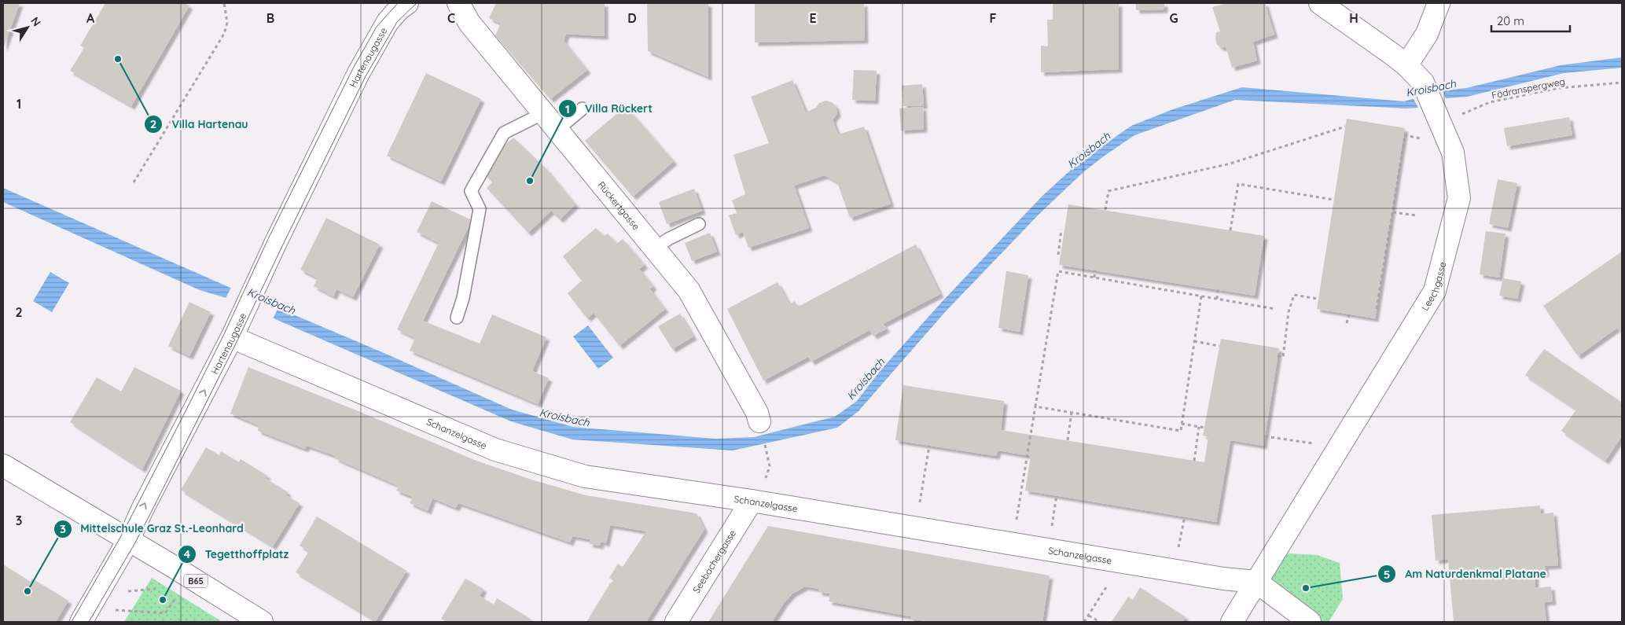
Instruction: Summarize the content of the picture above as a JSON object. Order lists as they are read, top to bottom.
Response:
{
  "streets": {
    "street": [
      "Hartenaugasse",
      "Rückertgasse",
      "Leechgasse",
      "Schanzelgasse",
      "Seebachergasse",
      "B65"
    ],
    "path": ["Födranspergweg"]
  },
  "crossings": [
    ["Hartenaugasse", "Schanzelgasse"],
    ["Hartenaugasse", "B65"],
    ["Födranspergweg", "Leechgasse"],
    ["Leechgasse", "Schanzelgasse"],
    ["Schanzelgasse", "Seebachergasse"]
  ],
  "water": ["Kroisbach"],
  "places": [
    "Villa Hartenau",
    "Villa Rückert",
    "Am Naturdenkmal Platane",
    "Mittelschule Graz St.-Leonhard",
    "Tegetthoffplatz"
  ],
  "scale_bar": "20 m",
  "north": "top right",
  "grid": {
    "columns": [
      "A",
      "B",
      "C",
      "D",
      "E",
      "F",
      "G",
      "H"
    ],
    "rows": ["1", "2", "3"]
  }
}
